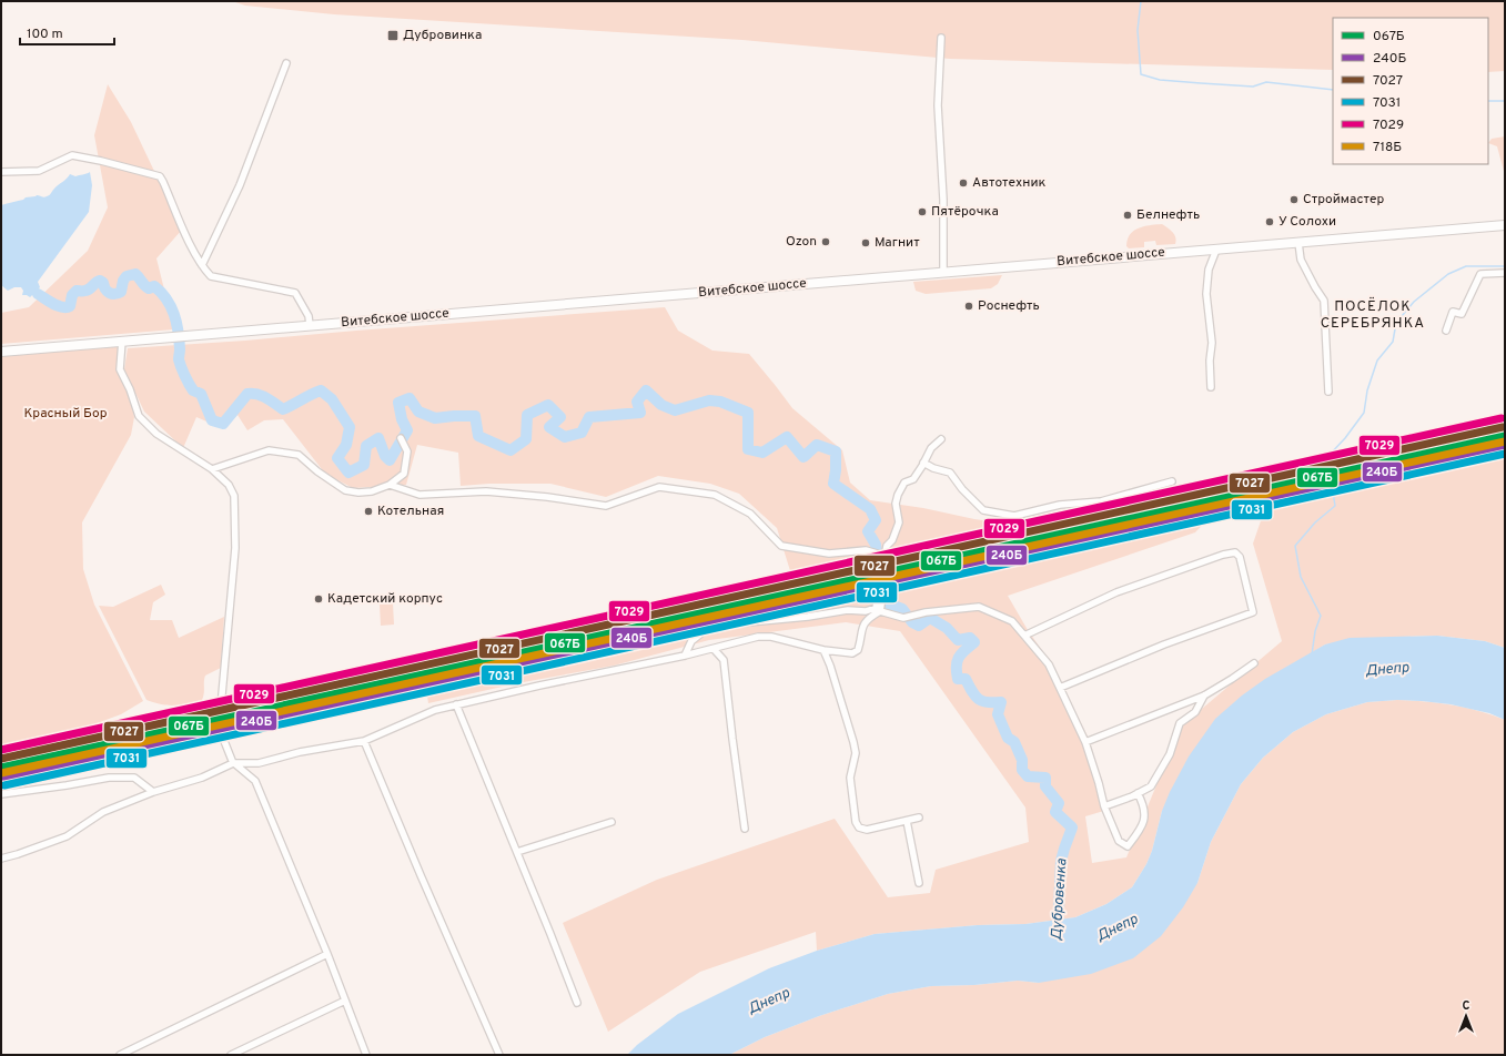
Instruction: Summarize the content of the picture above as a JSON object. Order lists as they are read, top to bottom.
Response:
{
  "streets": {
    "main road": ["Витебское шоссе"]
  },
  "districts": ["ПОСЁЛОК СЕРЕБРЯНКА"],
  "water": ["Днепр", "Дубровенка"],
  "parks": ["Красный Бор"],
  "places": {
    "transit": ["Дубровинка"],
    "other": [
      "Автотехник",
      "Строймастер",
      "Пятёрочка",
      "Белнефть",
      "У Солохи",
      "Ozon",
      "Магнит",
      "Роснефть",
      "Котельная",
      "Кадетский корпус"
    ]
  },
  "lines": [
    "transit line 7029",
    "transit line 7027",
    "transit line 067Б",
    "transit line 718Б",
    "transit line 240Б",
    "transit line 7031"
  ],
  "legend": [
    "067Б",
    "240Б",
    "7027",
    "7031",
    "7029",
    "718Б"
  ],
  "scale_bar": "100 m",
  "north": "top"
}
